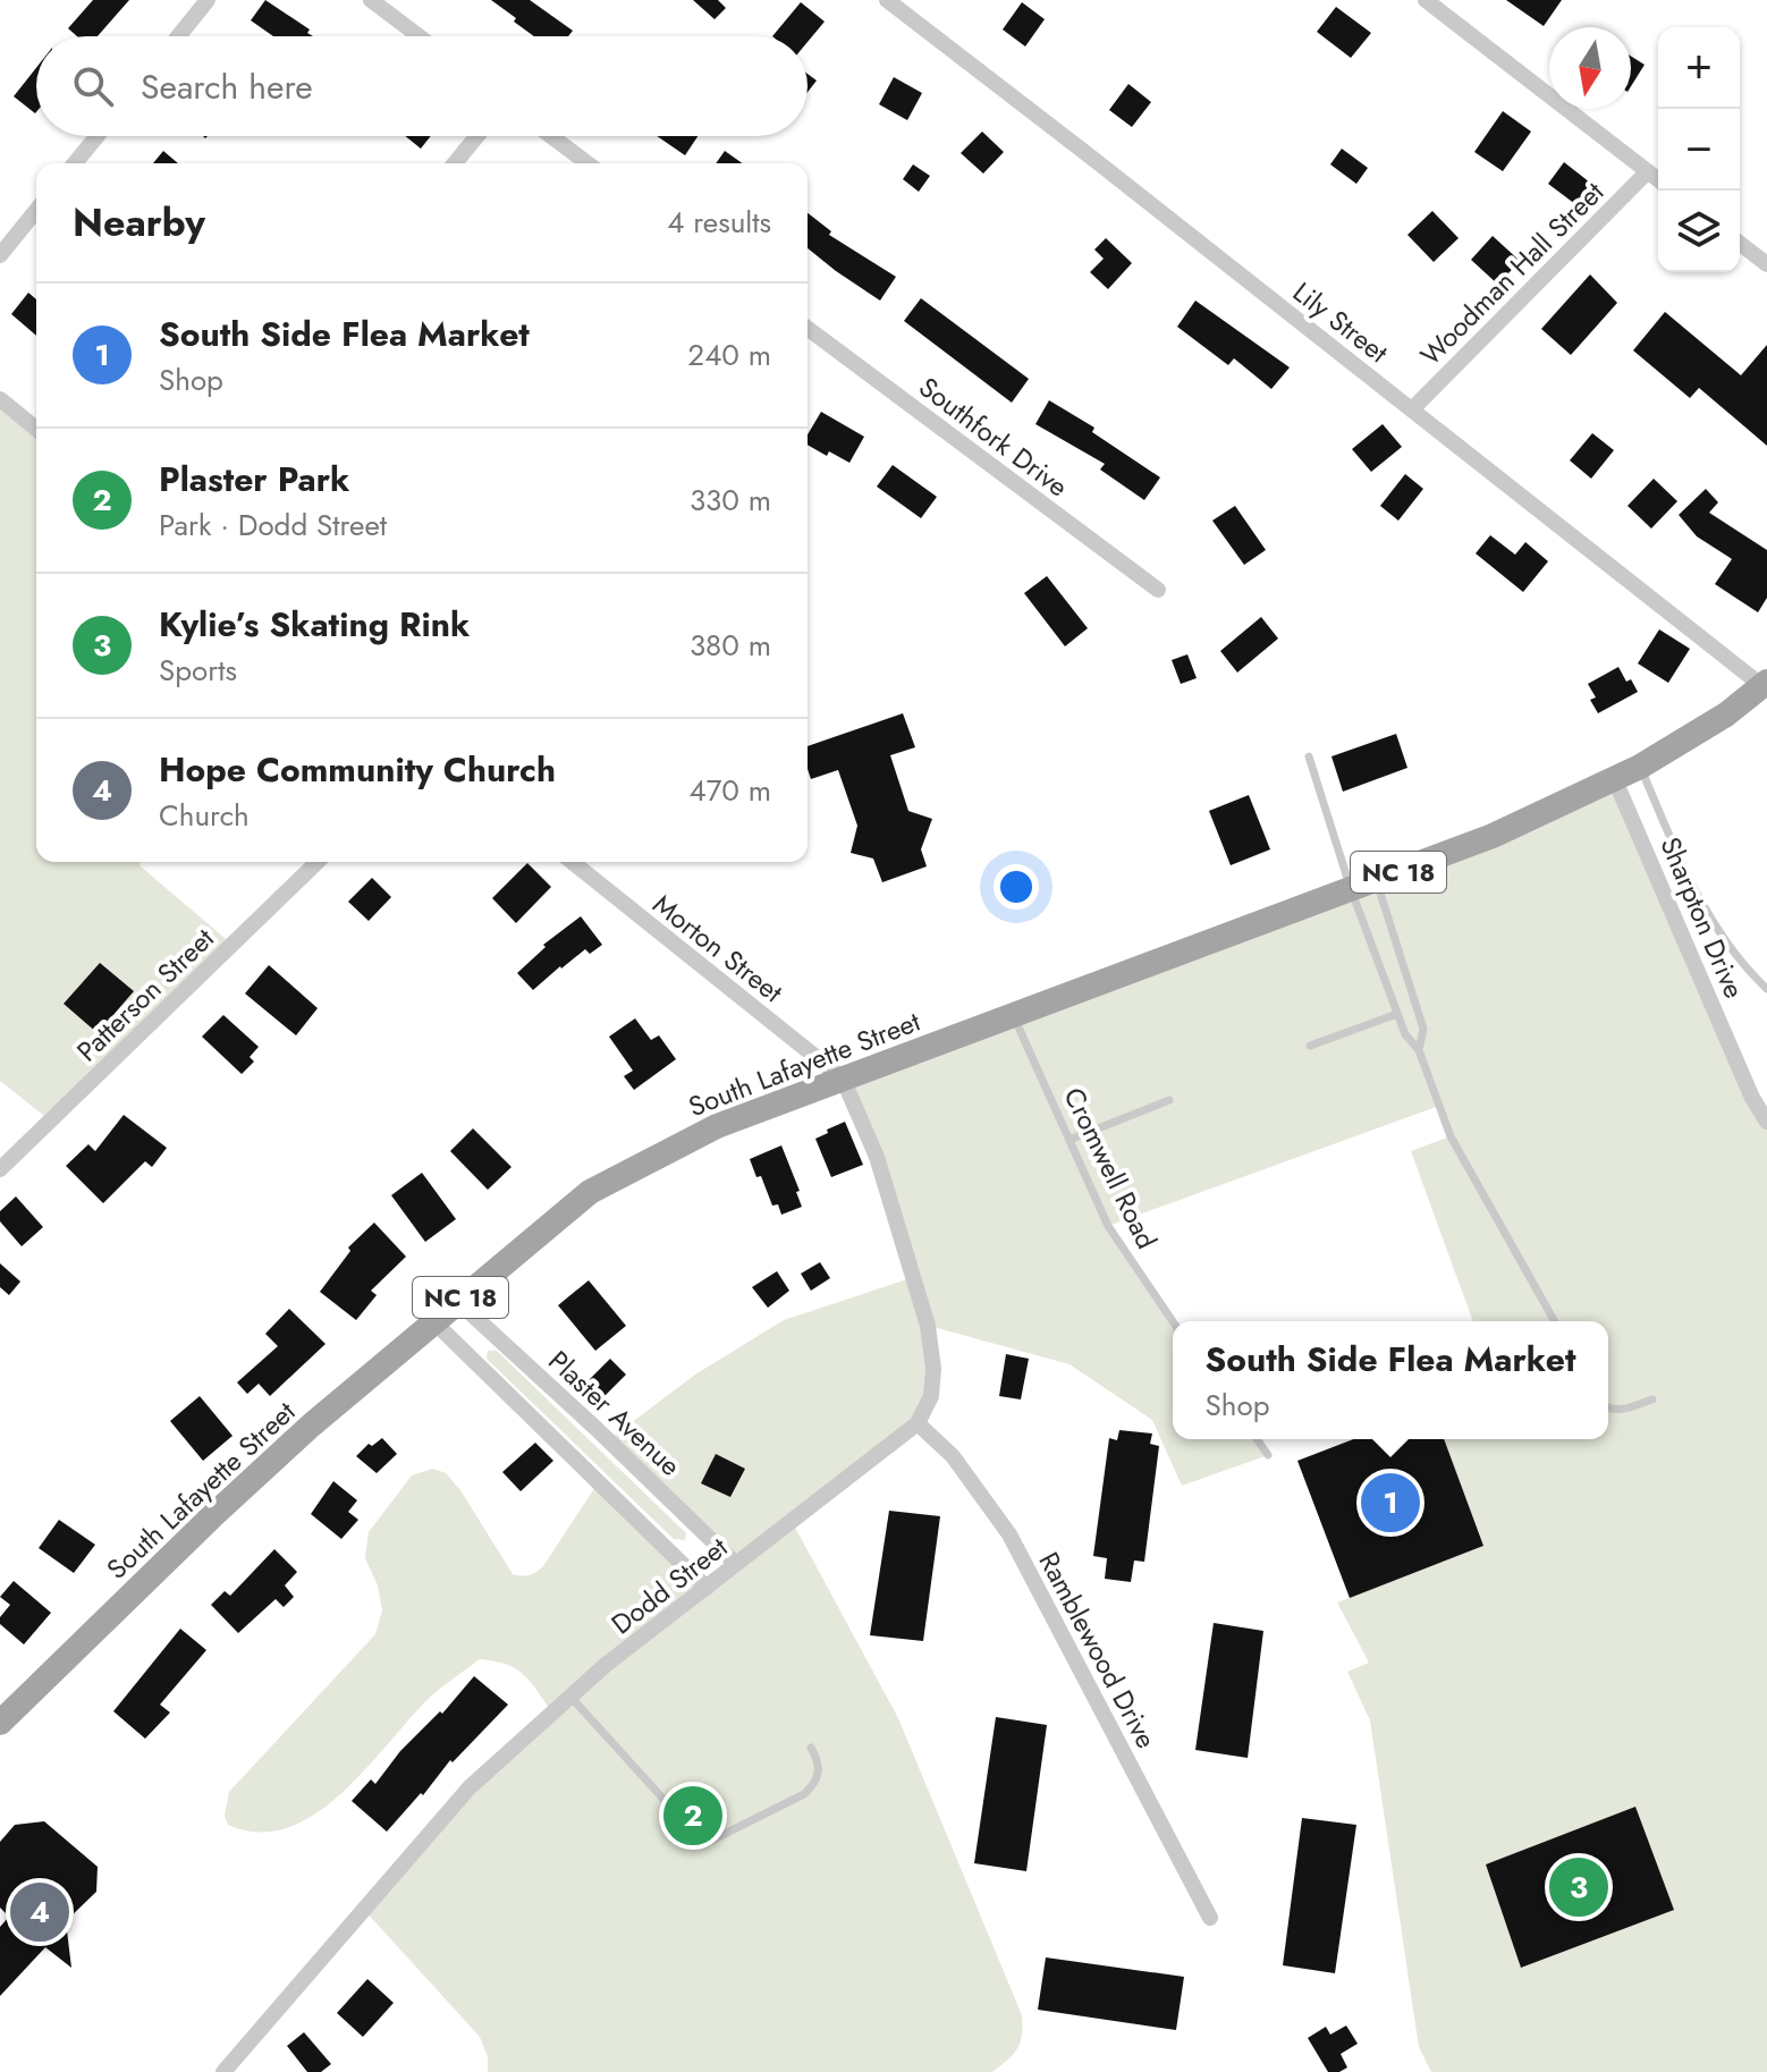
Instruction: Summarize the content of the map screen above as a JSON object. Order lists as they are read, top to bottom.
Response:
{
  "streets": {
    "main road": ["NC 18", "South Lafayette Street"],
    "street": [
      "Woodman Hall Street",
      "Lily Street",
      "Southfork Drive",
      "Sharpton Drive",
      "Morton Street",
      "Patterson Street",
      "Plaster Avenue",
      "Dodd Street",
      "Ramblewood Drive"
    ],
    "lane": ["Cromwell Road"]
  },
  "crossings": [
    ["Woodman Hall Street", "Lily Street"],
    ["Lily Street", "South Lafayette Street"],
    ["Sharpton Drive", "South Lafayette Street"],
    ["Morton Street", "South Lafayette Street"],
    ["South Lafayette Street", "Cromwell Road"],
    ["South Lafayette Street", "Plaster Avenue"],
    ["Plaster Avenue", "Dodd Street"],
    ["Dodd Street", "Ramblewood Drive"]
  ],
  "north": "bottom",
  "page": {
    "map_buttons": ["+", "−"],
    "search": "Search here",
    "heading": ["Nearby", "4 results"],
    "list": [
      {
        "mark": "1",
        "name": "South Side Flea Market",
        "note": "Shop",
        "value": "240 m"
      },
      {
        "mark": "2",
        "name": "Plaster Park",
        "note": "Park · Dodd Street",
        "value": "330 m"
      },
      {
        "mark": "3",
        "name": "Kylie’s Skating Rink",
        "note": "Sports",
        "value": "380 m"
      },
      {
        "mark": "4",
        "name": "Hope Community Church",
        "note": "Church",
        "value": "470 m"
      }
    ],
    "popup": ["South Side Flea Market", "Shop"],
    "pins": [
      "1",
      "2",
      "3",
      "4"
    ]
  }
}
